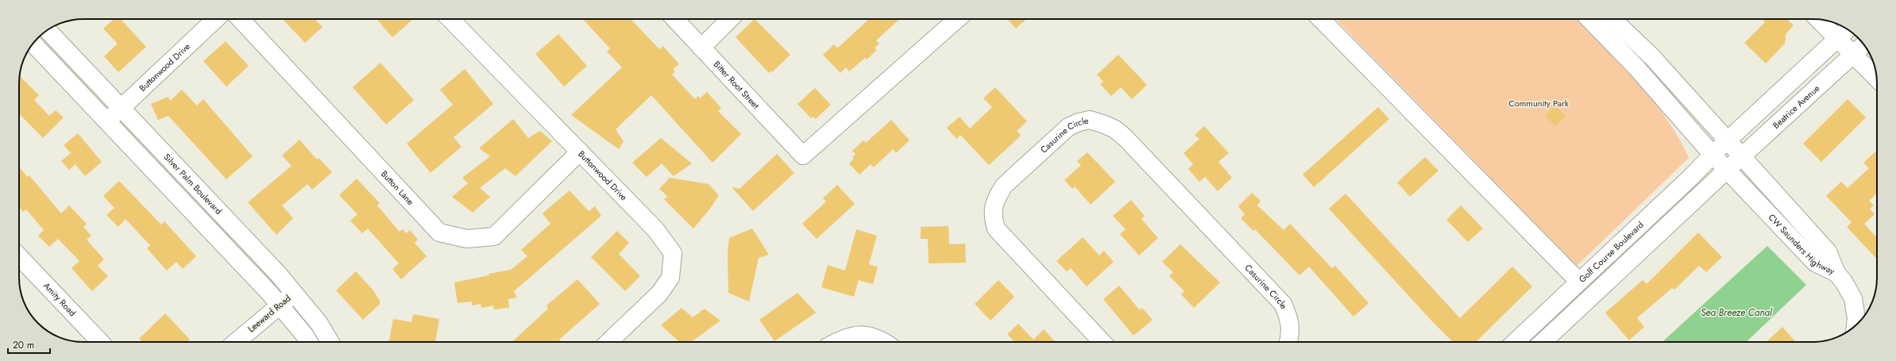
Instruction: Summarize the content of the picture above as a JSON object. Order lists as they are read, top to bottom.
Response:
{
  "streets": {
    "street": [
      "Buttonwood Drive",
      "Bitter Root Street",
      "Beatrice Avenue",
      "Casurine Circle",
      "Silver Palm Boulevard",
      "Button Lane",
      "CW Saunders Highway",
      "Golf Course Boulevard",
      "Amity Road",
      "Leeward Road"
    ]
  },
  "crossings": [
    ["Buttonwood Drive", "Silver Palm Boulevard"],
    ["Buttonwood Drive", "Button Lane"],
    ["Beatrice Avenue", "CW Saunders Highway"],
    ["Silver Palm Boulevard", "Leeward Road"],
    ["CW Saunders Highway", "Golf Course Boulevard"]
  ],
  "water": ["Sea Breeze Canal"],
  "parks": ["Community Park"],
  "scale_bar": "20 m"
}
